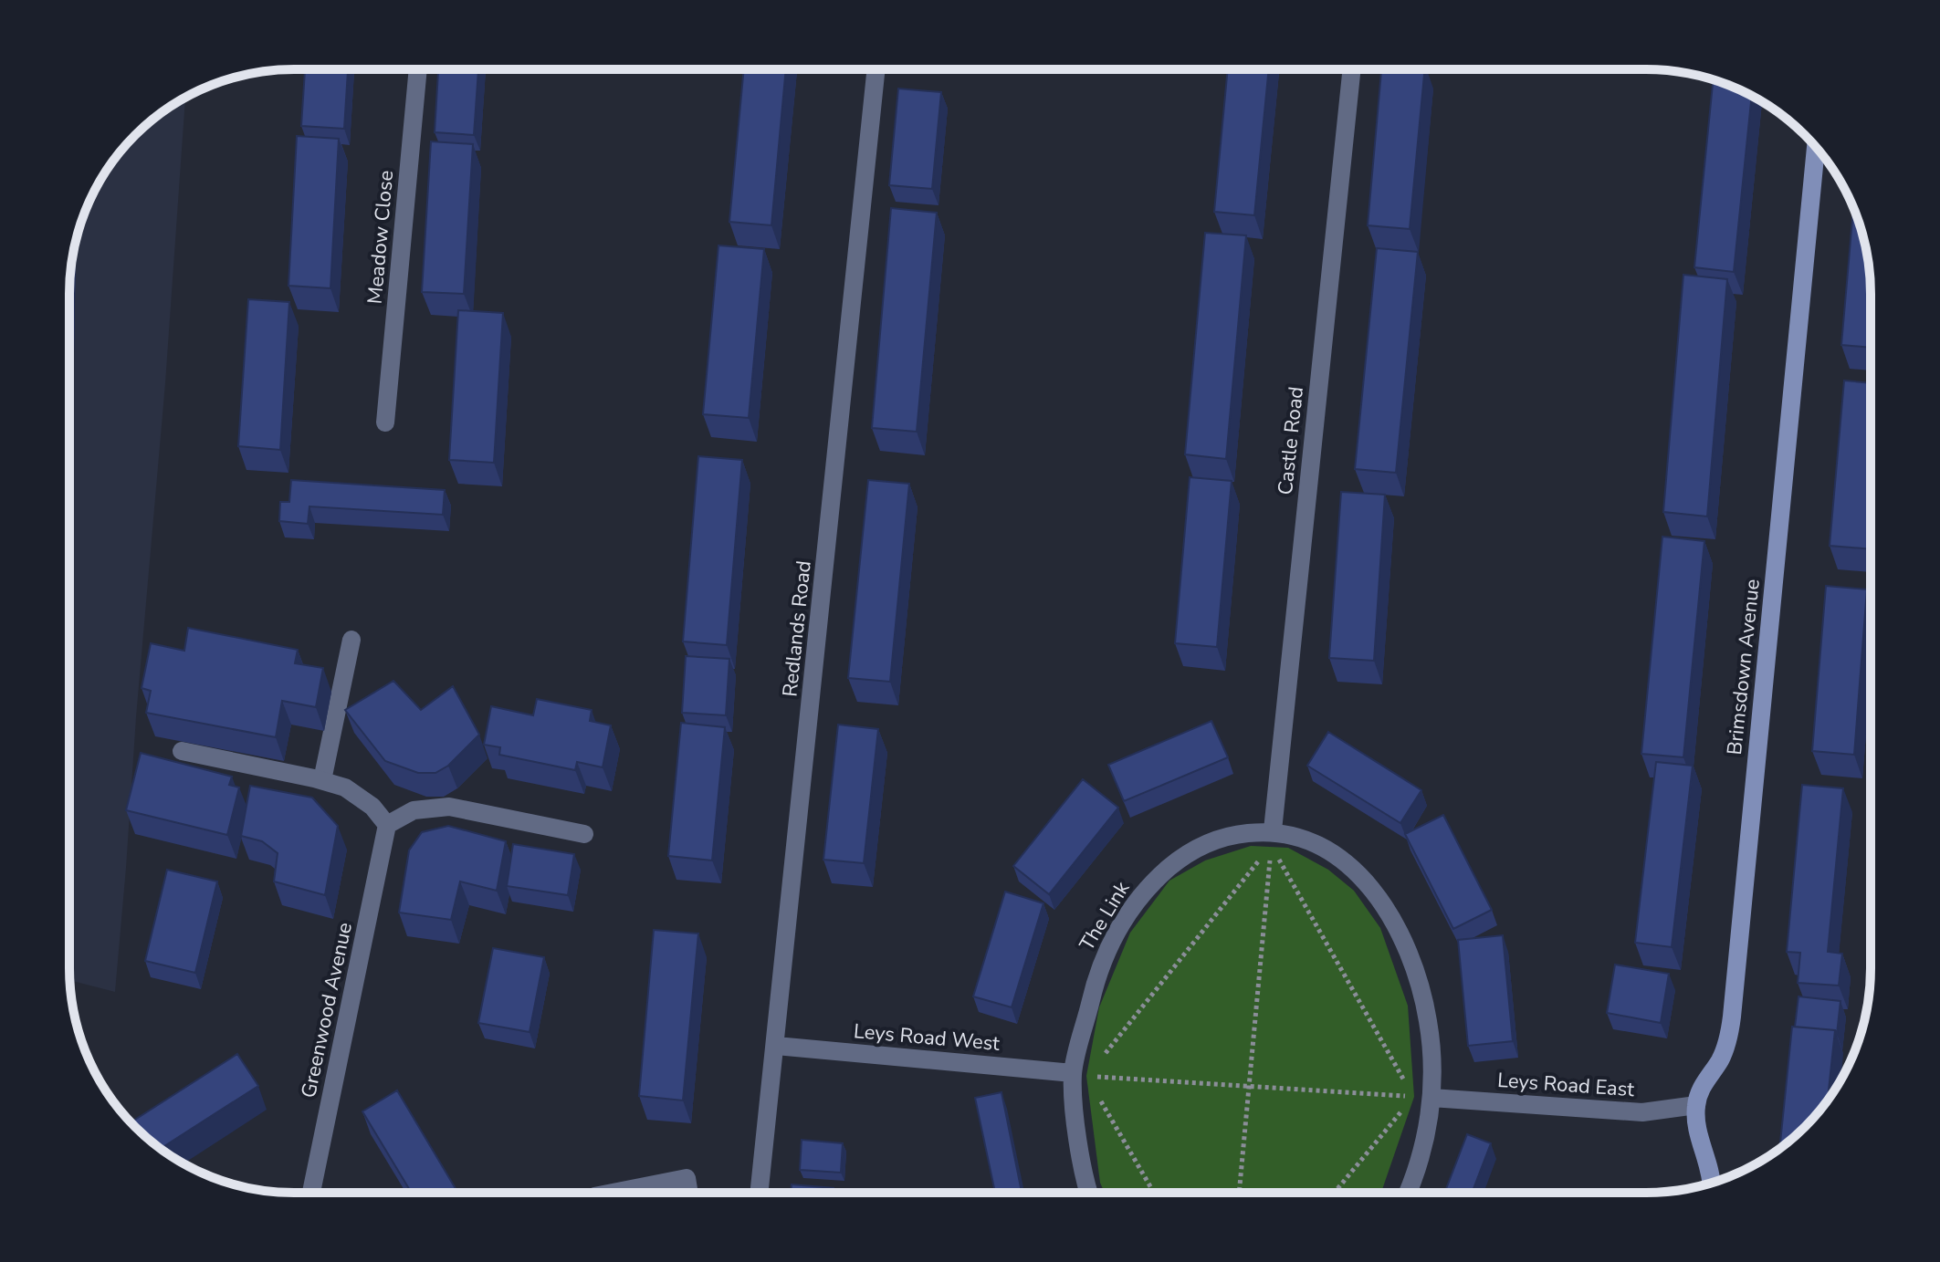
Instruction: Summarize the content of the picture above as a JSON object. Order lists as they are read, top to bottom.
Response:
{
  "streets": {
    "street": [
      "Meadow Close",
      "Castle Road",
      "Redlands Road",
      "Brimsdown Avenue",
      "The Link",
      "Greenwood Avenue",
      "Leys Road West",
      "Leys Road East"
    ]
  },
  "crossings": [
    ["Castle Road", "The Link"],
    ["Redlands Road", "Leys Road West"],
    ["Brimsdown Avenue", "Leys Road East"],
    ["The Link", "Leys Road West"],
    ["The Link", "Leys Road East"]
  ]
}
